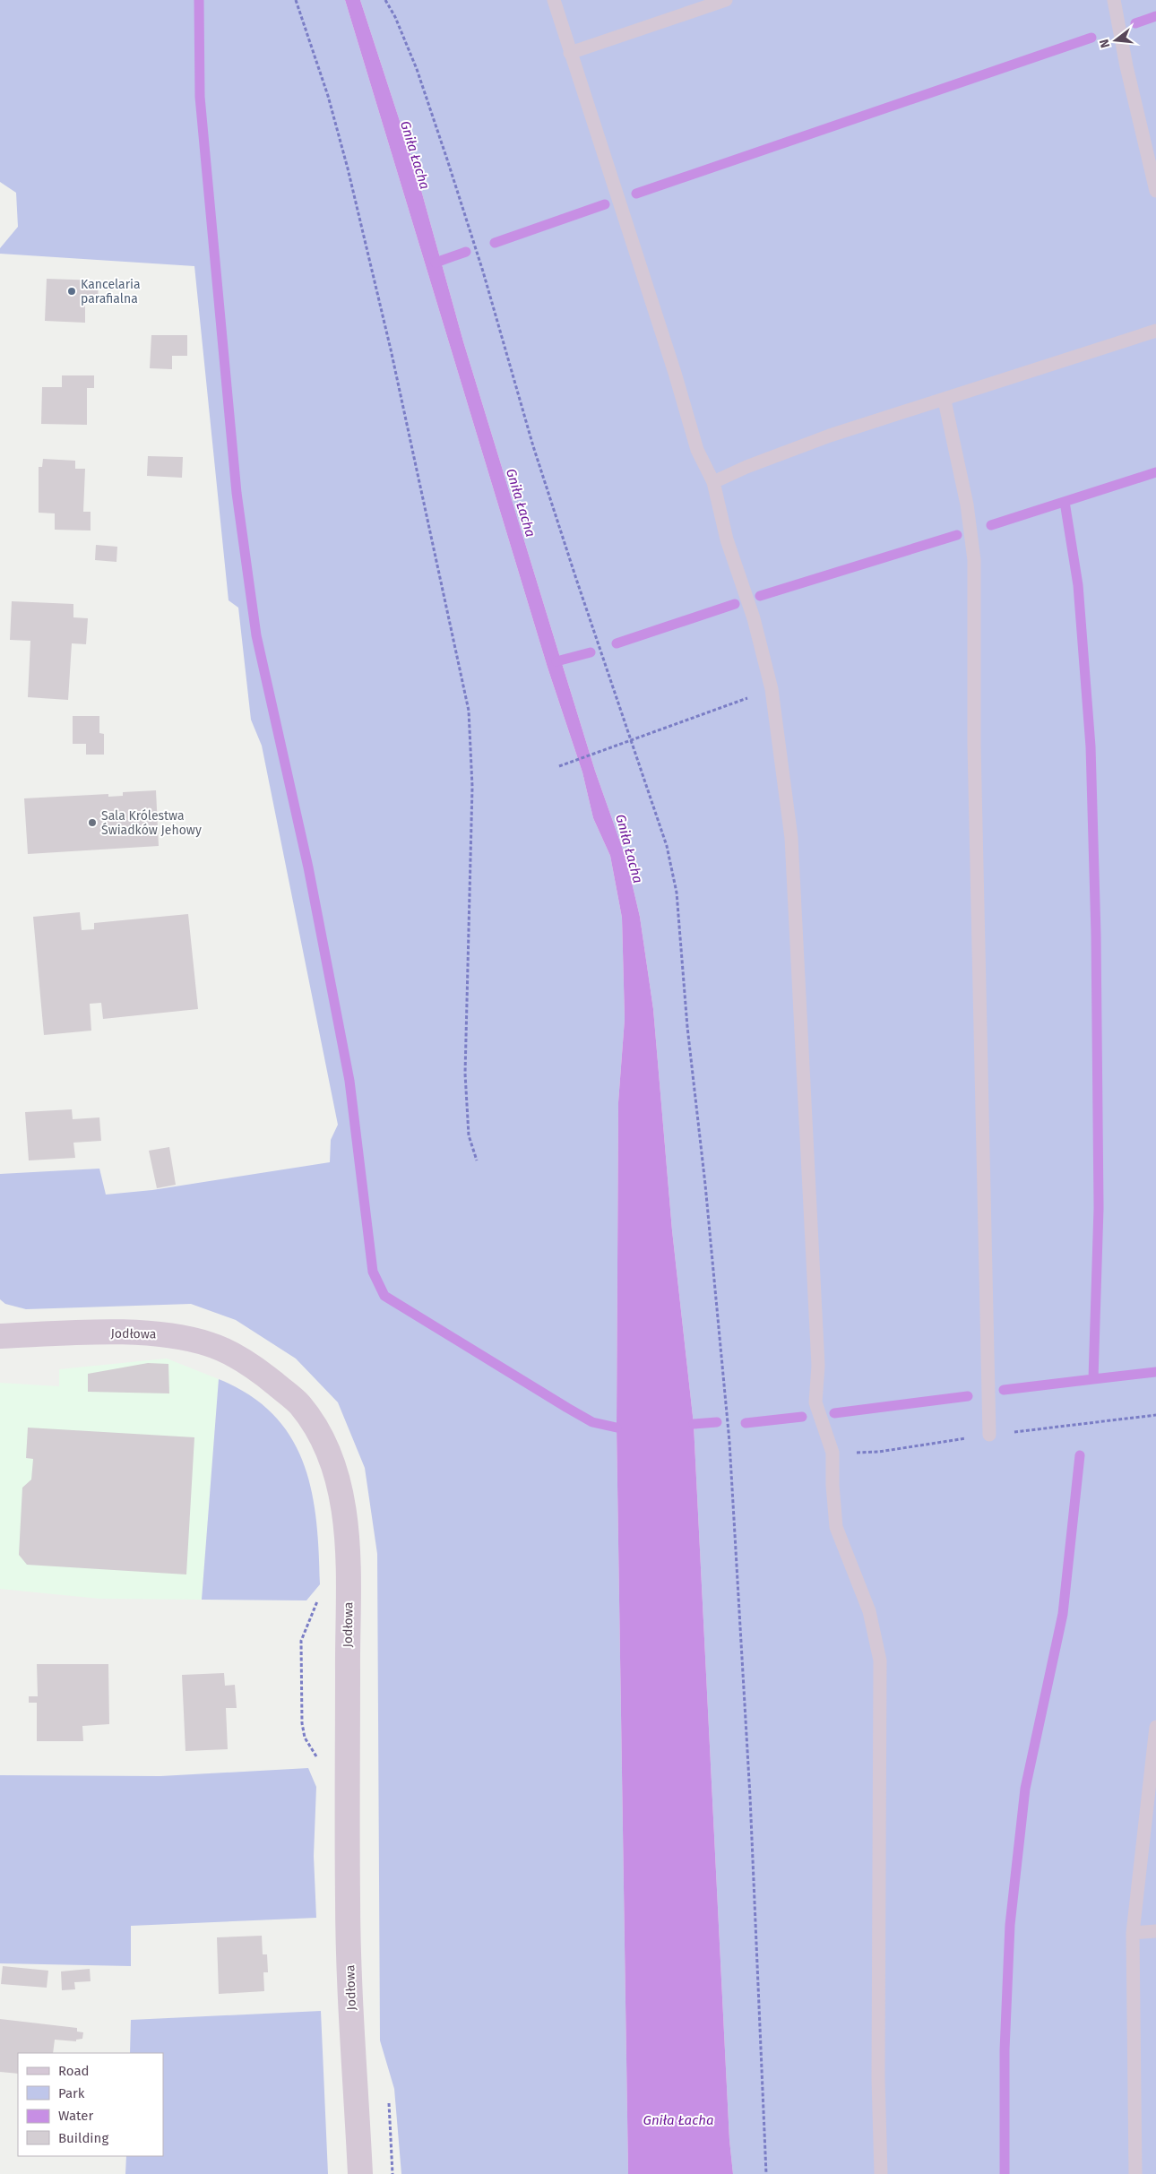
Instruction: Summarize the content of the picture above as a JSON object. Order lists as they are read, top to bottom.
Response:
{
  "streets": {
    "street": ["Jodłowa"]
  },
  "water": ["Gniła Łacha"],
  "places": ["Kancelaria parafialna", "Sala Królestwa Świadków Jehowy"],
  "legend": [
    "Road",
    "Park",
    "Water",
    "Building"
  ],
  "north": "left"
}
